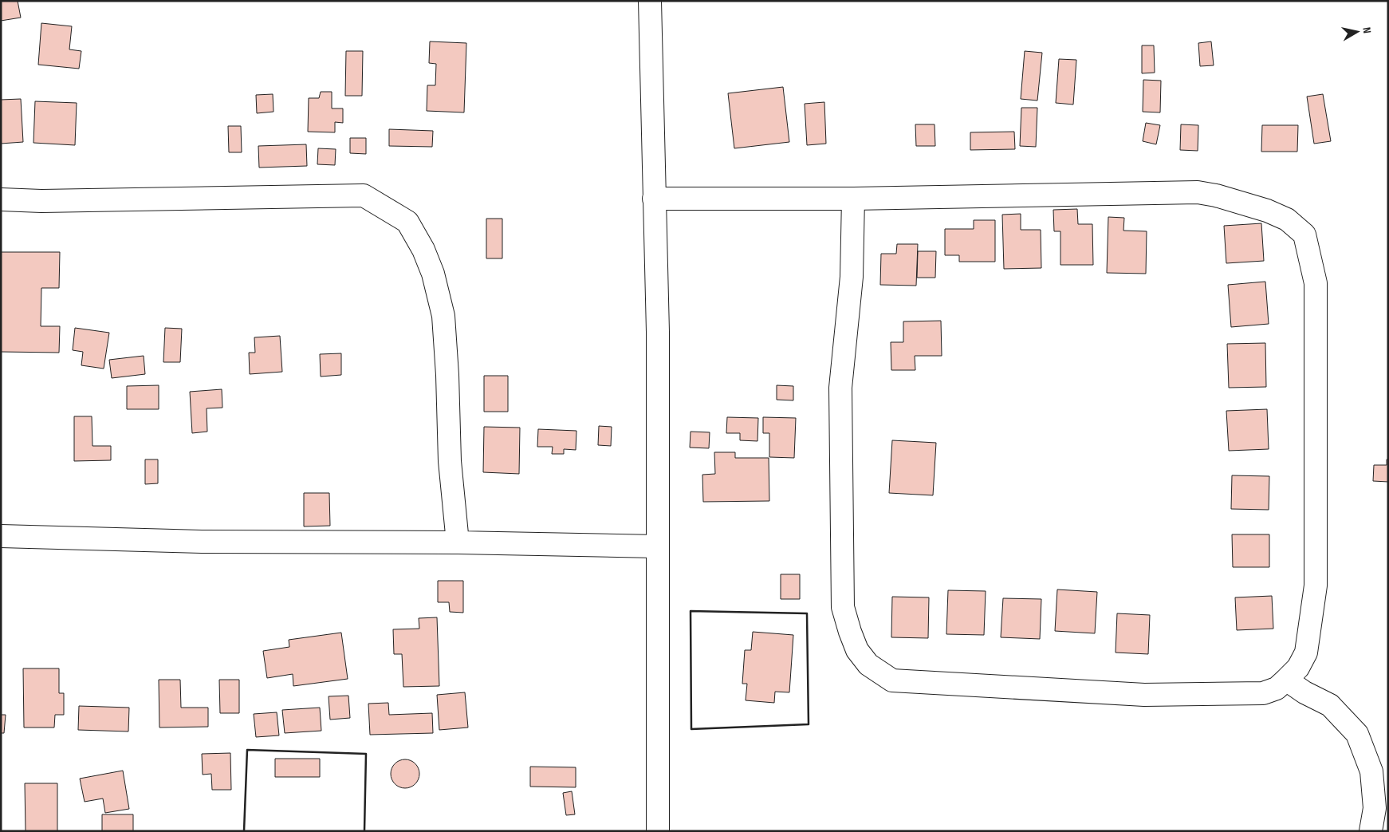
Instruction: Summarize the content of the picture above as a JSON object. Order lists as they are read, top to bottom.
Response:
{
  "north": "right"
}
